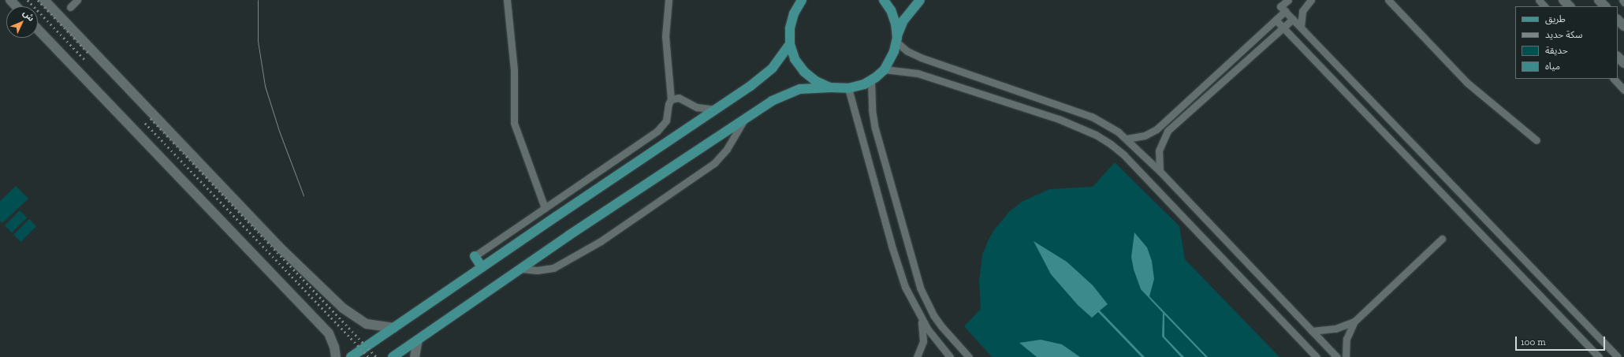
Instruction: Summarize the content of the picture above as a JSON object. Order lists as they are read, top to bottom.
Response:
{
  "legend": [
    "طريق",
    "سكة حديد",
    "حديقة",
    "مياه"
  ],
  "scale_bar": "100 m",
  "north": "top right"
}
